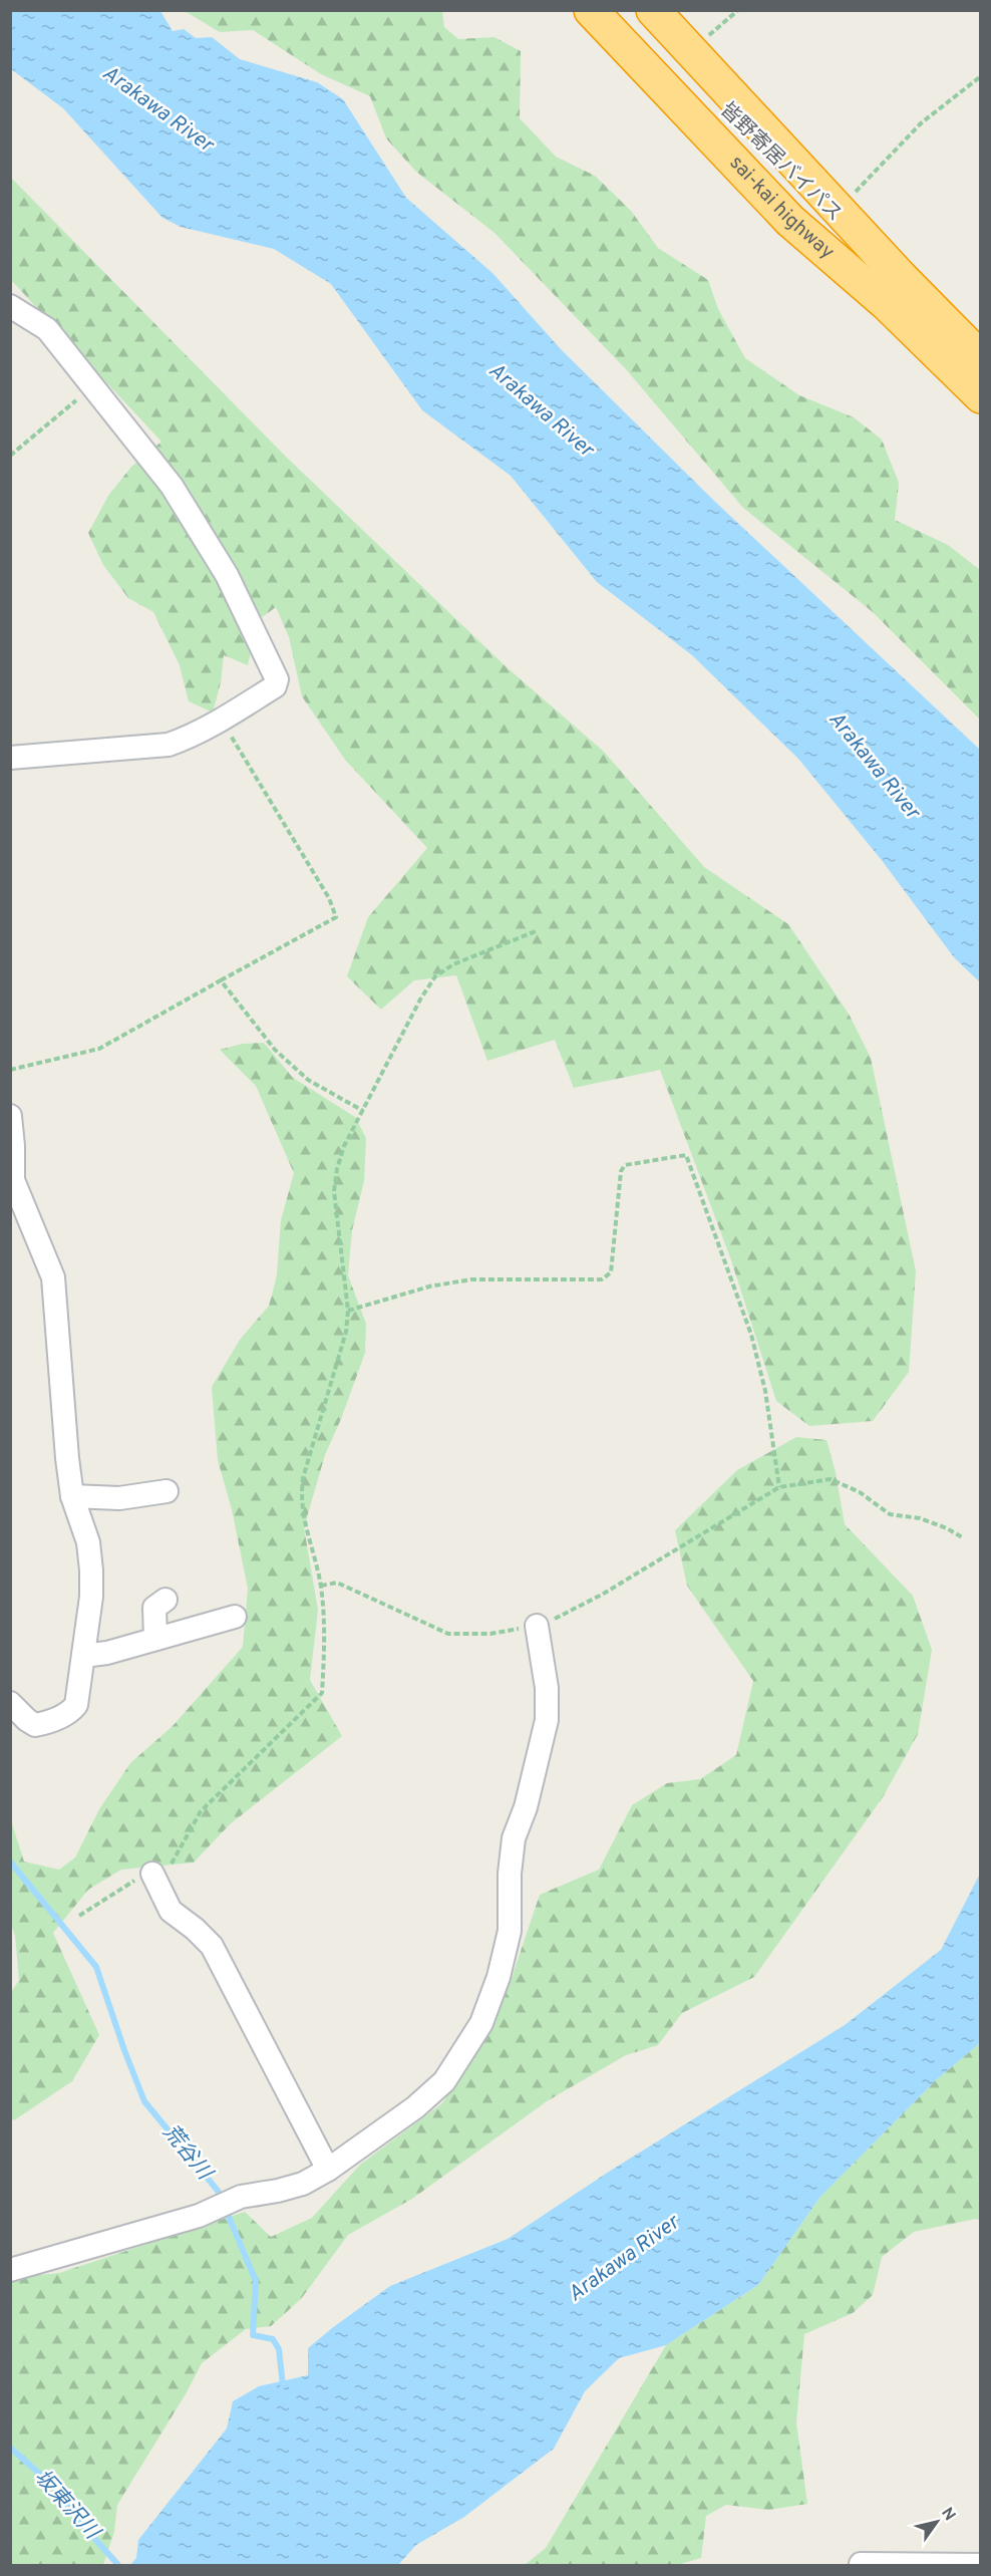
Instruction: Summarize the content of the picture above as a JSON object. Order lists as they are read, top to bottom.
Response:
{
  "streets": {
    "highway": ["皆野寄居バイパス", "sai-kai highway"]
  },
  "crossings": [
    ["皆野寄居バイパス", "sai-kai highway"]
  ],
  "water": ["Arakawa River", "荒谷川", "坂東沢川"],
  "north": "top right"
}
